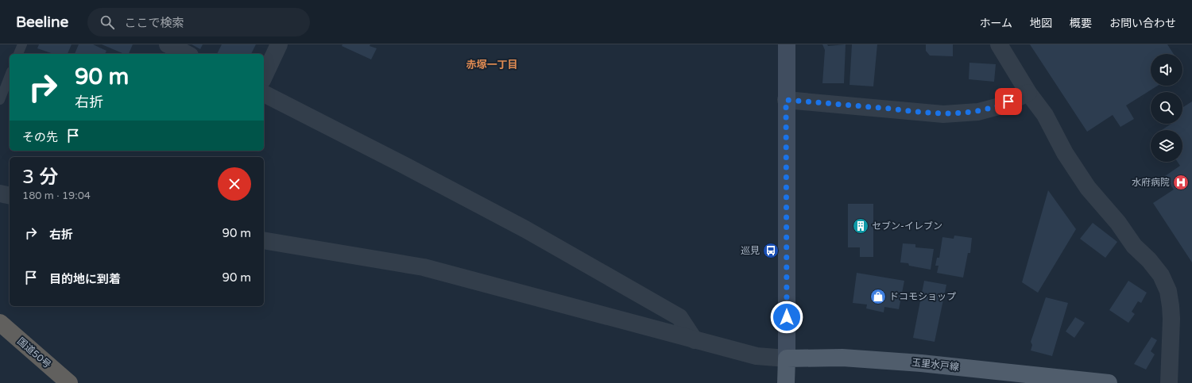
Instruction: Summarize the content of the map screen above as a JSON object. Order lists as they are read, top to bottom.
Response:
{
  "streets": {
    "highway": ["国道50号"],
    "main road": ["玉里水戸線"]
  },
  "districts": ["赤塚一丁目"],
  "places": {
    "hospital": ["水府病院"],
    "building": ["セブン-イレブン"],
    "bus stop": ["巡見"],
    "shop": ["ドコモショップ"]
  },
  "page": {
    "header": "Beeline",
    "search": "ここで検索",
    "nav": [
      "ホーム",
      "地図",
      "概要",
      "お問い合わせ"
    ],
    "turn": ["90 m", "右折"],
    "then": "その先",
    "heading": ["3 分", "180 m · 19:04"],
    "list": [
      {
        "name": "右折",
        "value": "90 m"
      },
      {
        "name": "目的地に到着",
        "value": "90 m"
      }
    ]
  }
}
